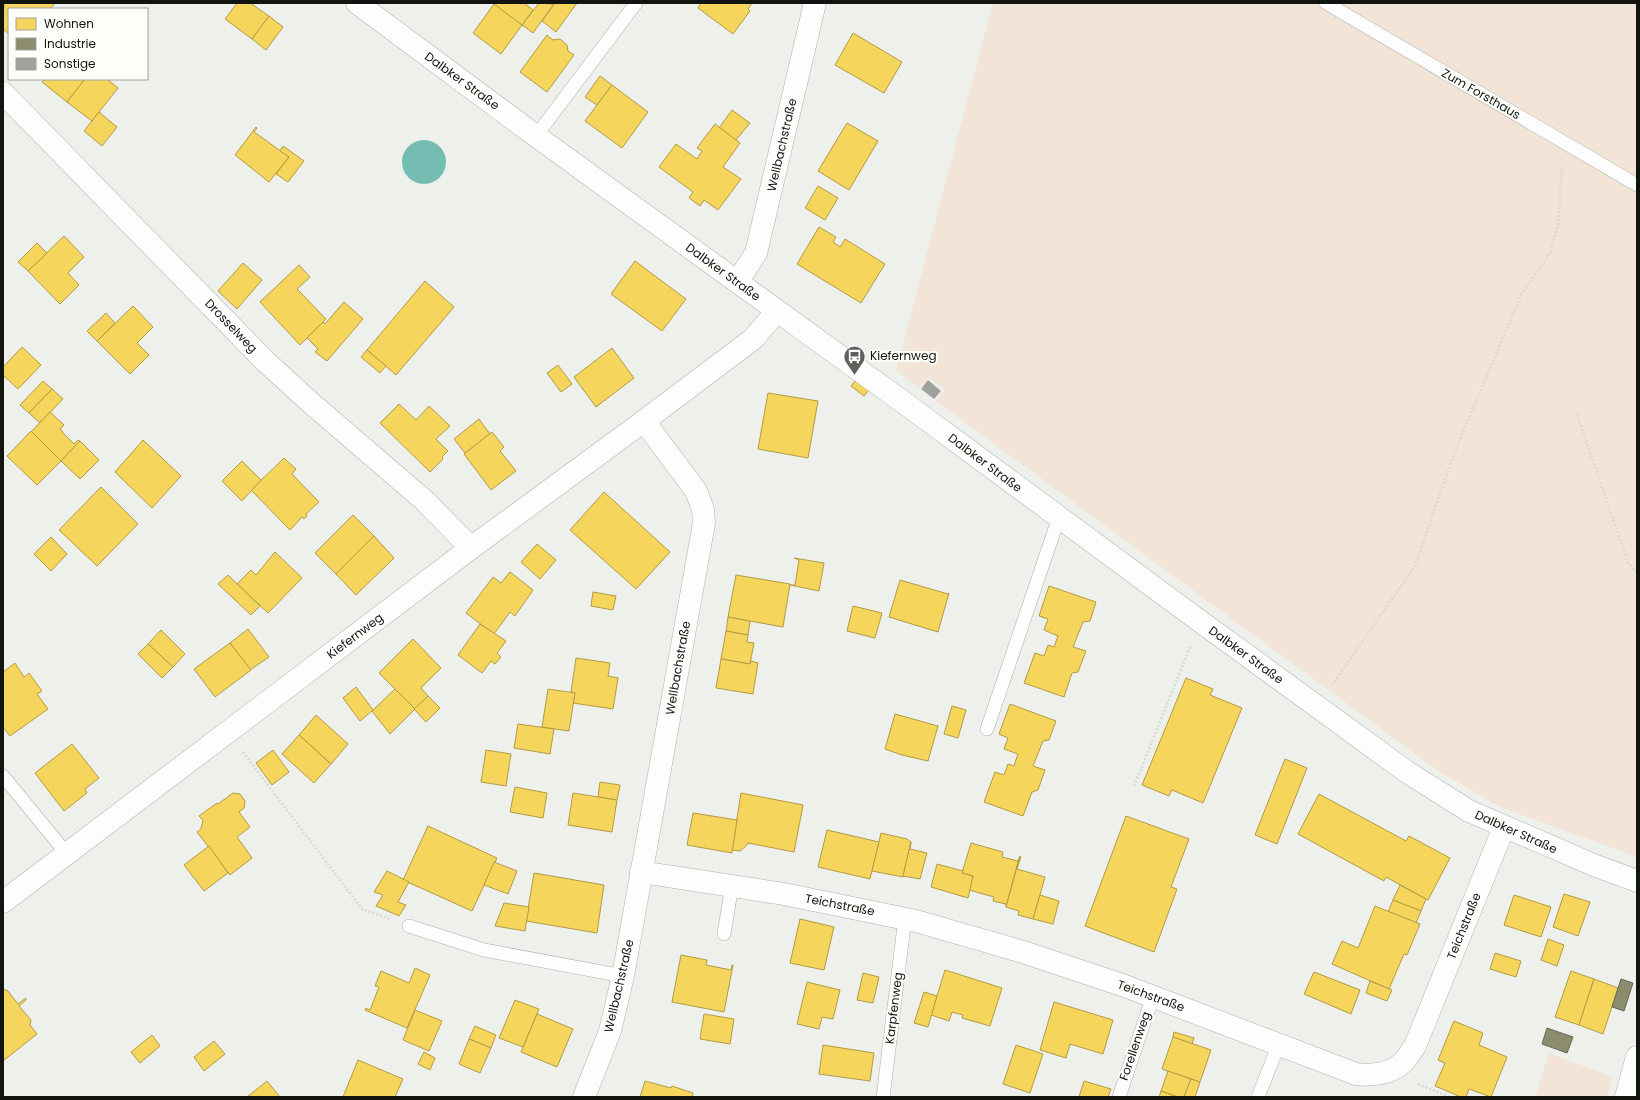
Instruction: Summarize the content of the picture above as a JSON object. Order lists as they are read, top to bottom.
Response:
{
  "streets": {
    "street": [
      "Dalbker Straße",
      "Wellbachstraße",
      "Drosselweg",
      "Kiefernweg",
      "Teichstraße"
    ],
    "lane": ["Zum Forsthaus", "Karpfenweg", "Forellenweg"]
  },
  "crossings": [
    ["Dalbker Straße", "Wellbachstraße"],
    ["Dalbker Straße", "Teichstraße"],
    ["Wellbachstraße", "Kiefernweg"],
    ["Wellbachstraße", "Teichstraße"],
    ["Drosselweg", "Kiefernweg"],
    ["Teichstraße", "Karpfenweg"],
    ["Teichstraße", "Forellenweg"]
  ],
  "places": {
    "bus stop": ["Kiefernweg"]
  },
  "legend": ["Wohnen", "Industrie", "Sonstige"]
}
